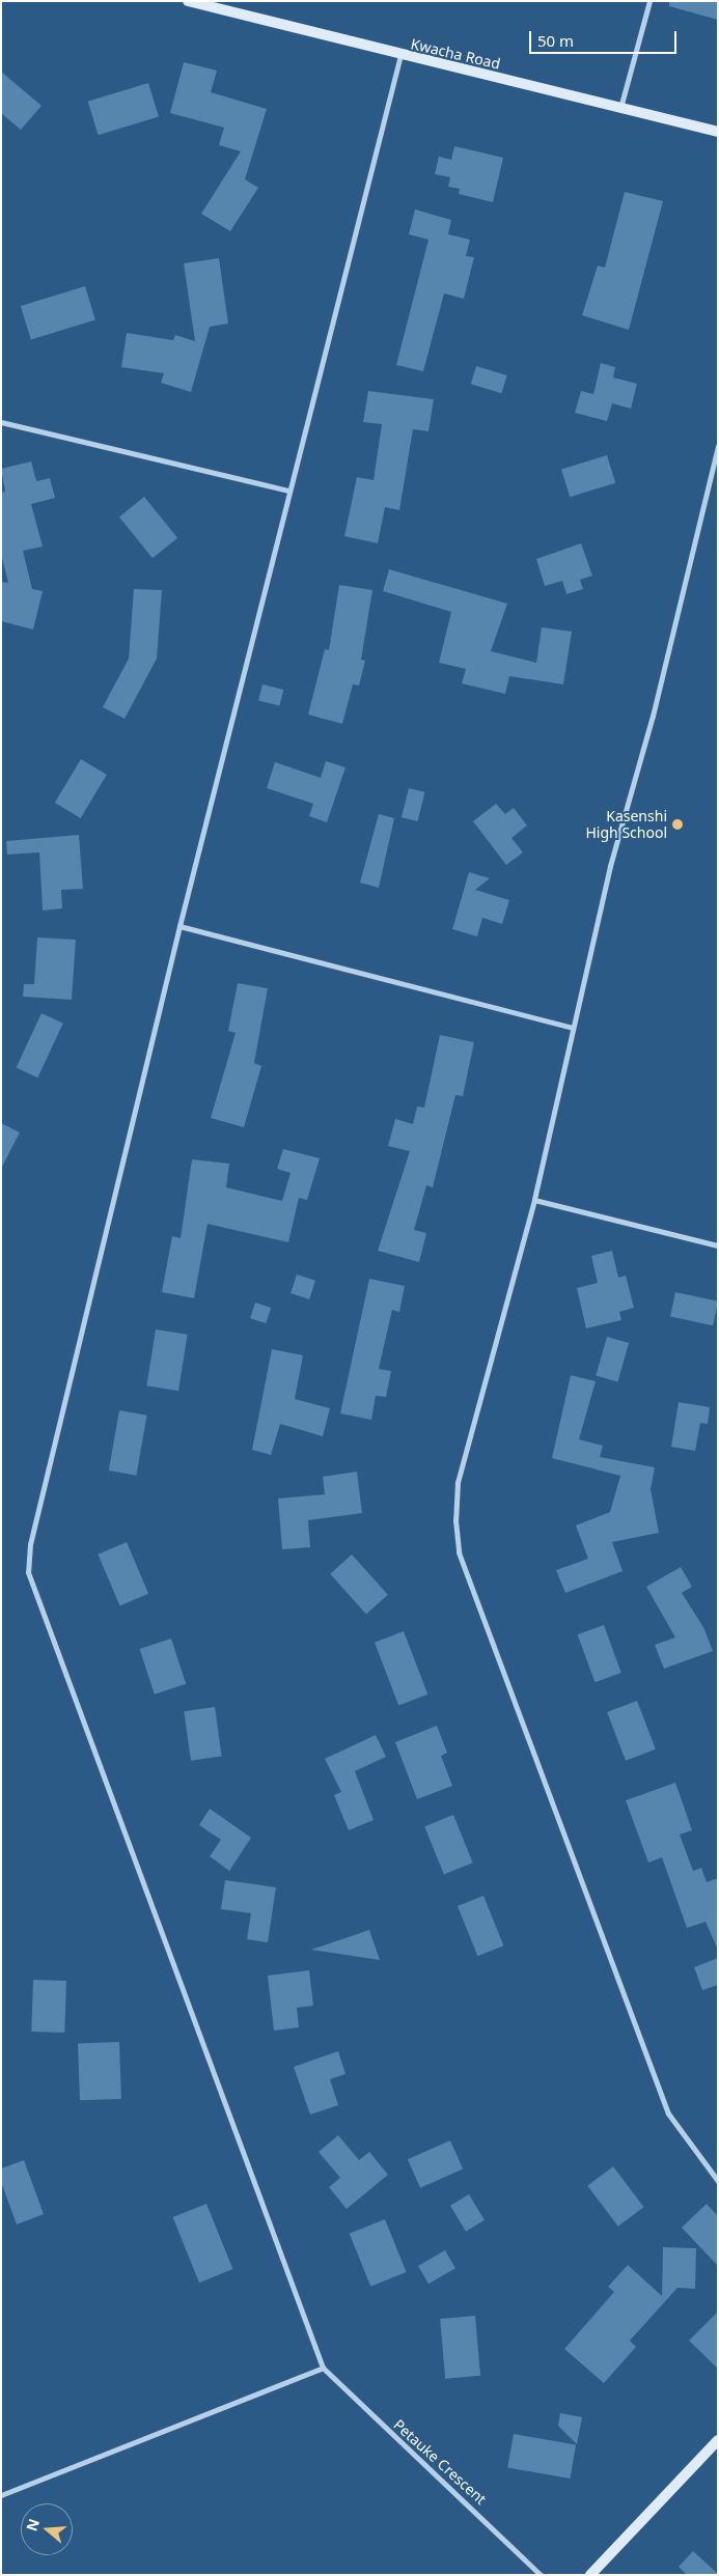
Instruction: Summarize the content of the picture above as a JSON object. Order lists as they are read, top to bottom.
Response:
{
  "streets": {
    "main road": ["Kwacha Road"],
    "street": ["Petauke Crescent"]
  },
  "places": ["Kasenshi High School"],
  "scale_bar": "50 m",
  "north": "left"
}
